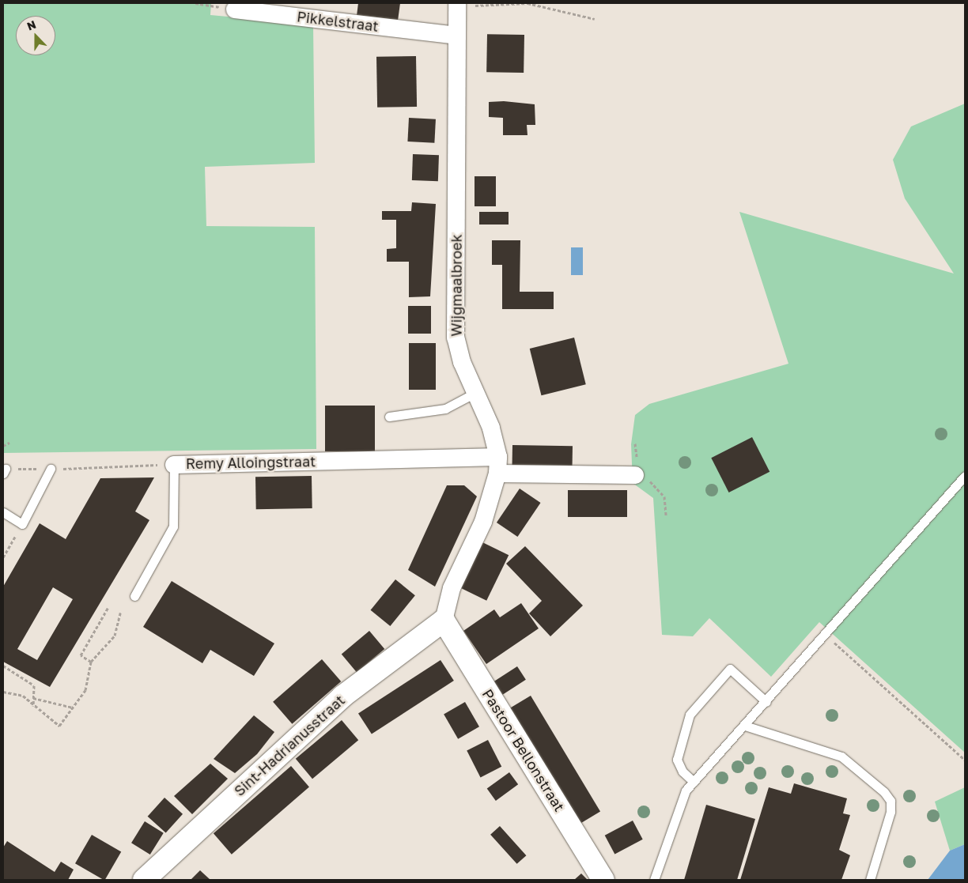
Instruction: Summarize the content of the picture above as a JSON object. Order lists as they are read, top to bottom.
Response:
{
  "streets": {
    "street": [
      "Pikkelstraat",
      "Wijgmaalbroek",
      "Remy Alloingstraat",
      "Sint-Hadrianusstraat",
      "Pastoor Bellonstraat"
    ]
  },
  "crossings": [
    ["Pikkelstraat", "Wijgmaalbroek"],
    ["Wijgmaalbroek", "Remy Alloingstraat"],
    ["Sint-Hadrianusstraat", "Pastoor Bellonstraat"]
  ],
  "north": "top"
}
